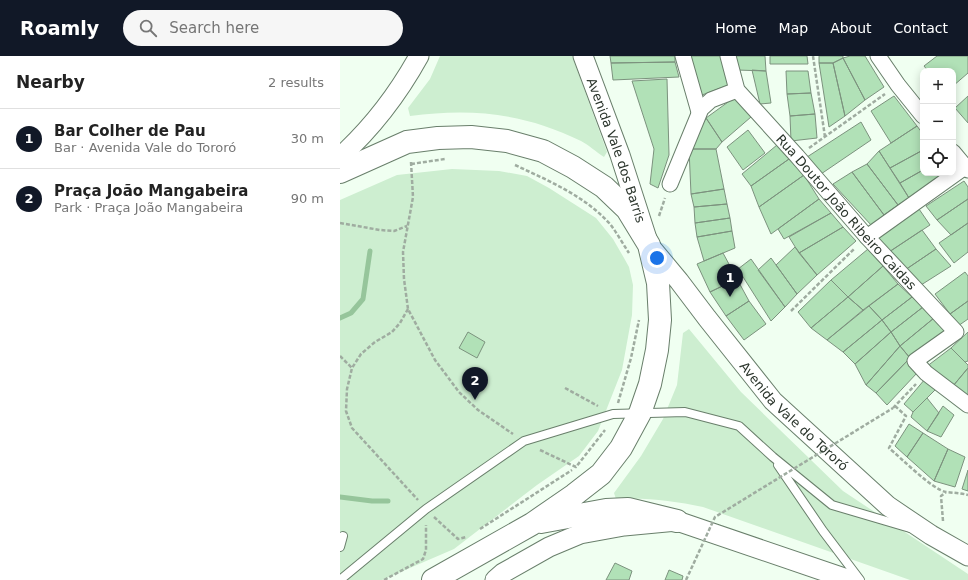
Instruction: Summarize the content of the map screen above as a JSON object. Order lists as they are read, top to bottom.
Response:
{
  "streets": {
    "street": ["Avenida Vale dos Barris", "Rua Doutor João Ribeiro Caidas", "Avenida Vale do Tororó"]
  },
  "crossings": [
    ["Avenida Vale dos Barris", "Avenida Vale do Tororó"]
  ],
  "page": {
    "header": "Roamly",
    "search": "Search here",
    "nav": [
      "Home",
      "Map",
      "About",
      "Contact"
    ],
    "heading": ["Nearby", "2 results"],
    "map_buttons": ["+", "−"],
    "list": [
      {
        "mark": "1",
        "name": "Bar Colher de Pau",
        "note": "Bar · Avenida Vale do Tororó",
        "value": "30 m"
      },
      {
        "mark": "2",
        "name": "Praça João Mangabeira",
        "note": "Park · Praça João Mangabeira",
        "value": "90 m"
      }
    ],
    "pins": ["1", "2"]
  }
}
